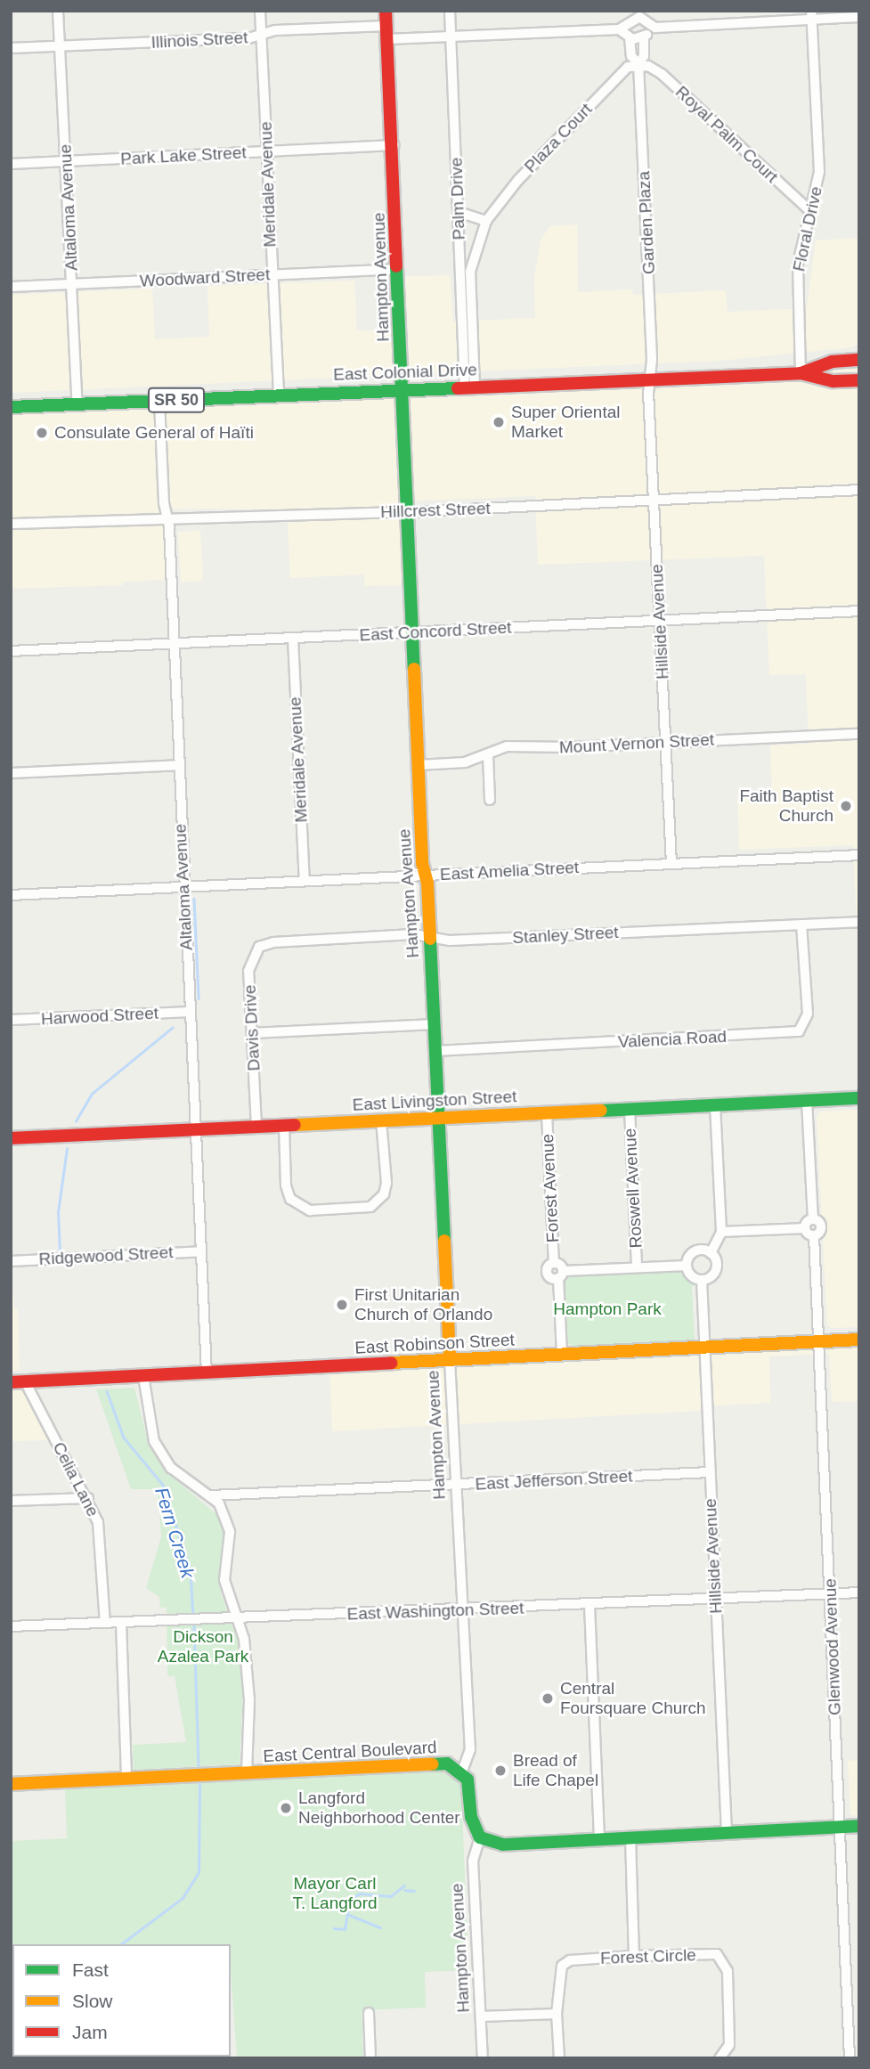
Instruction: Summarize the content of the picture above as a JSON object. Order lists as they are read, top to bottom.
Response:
{
  "streets": {
    "main road": [
      "Hampton Avenue",
      "East Colonial Drive",
      "SR 50",
      "East Livingston Street",
      "East Robinson Street",
      "East Central Boulevard"
    ],
    "street": [
      "Illinois Street",
      "Royal Palm Court",
      "Plaza Court",
      "Park Lake Street",
      "Meridale Avenue",
      "Palm Drive",
      "Altaloma Avenue",
      "Garden Plaza",
      "Floral Drive",
      "Woodward Street",
      "Hillcrest Street",
      "Hillside Avenue",
      "East Concord Street",
      "Mount Vernon Street",
      "East Amelia Street",
      "Stanley Street",
      "Harwood Street",
      "Davis Drive",
      "Valencia Road",
      "Forest Avenue",
      "Roswell Avenue",
      "Ridgewood Street",
      "Celia Lane",
      "East Jefferson Street",
      "East Washington Street",
      "Glenwood Avenue",
      "Forest Circle"
    ]
  },
  "crossings": [
    ["Illinois Street", "Meridale Avenue"],
    ["Illinois Street", "Palm Drive"],
    ["Illinois Street", "Altaloma Avenue"],
    ["Illinois Street", "Garden Plaza"],
    ["Illinois Street", "Hampton Avenue"],
    ["Royal Palm Court", "Plaza Court"],
    ["Royal Palm Court", "Garden Plaza"],
    ["Royal Palm Court", "Floral Drive"],
    ["Plaza Court", "Palm Drive"],
    ["Plaza Court", "Garden Plaza"],
    ["Park Lake Street", "Meridale Avenue"],
    ["Park Lake Street", "Altaloma Avenue"],
    ["Park Lake Street", "Hampton Avenue"],
    ["Meridale Avenue", "Woodward Street"],
    ["Meridale Avenue", "East Colonial Drive"],
    ["Meridale Avenue", "East Concord Street"],
    ["Meridale Avenue", "East Amelia Street"],
    ["Palm Drive", "East Colonial Drive"],
    ["Altaloma Avenue", "Woodward Street"],
    ["Altaloma Avenue", "East Colonial Drive"],
    ["Altaloma Avenue", "Hillcrest Street"],
    ["Altaloma Avenue", "East Concord Street"],
    ["Altaloma Avenue", "East Amelia Street"],
    ["Altaloma Avenue", "Harwood Street"],
    ["Altaloma Avenue", "East Livingston Street"],
    ["Altaloma Avenue", "Ridgewood Street"],
    ["Altaloma Avenue", "East Robinson Street"],
    ["Garden Plaza", "East Colonial Drive"],
    ["Garden Plaza", "Hillside Avenue"],
    ["Floral Drive", "East Colonial Drive"],
    ["Hampton Avenue", "Woodward Street"],
    ["Hampton Avenue", "East Colonial Drive"],
    ["Hampton Avenue", "Hillcrest Street"],
    ["Hampton Avenue", "East Concord Street"],
    ["Hampton Avenue", "Mount Vernon Street"],
    ["Hampton Avenue", "East Amelia Street"],
    ["Hampton Avenue", "Stanley Street"],
    ["Hampton Avenue", "Valencia Road"],
    ["Hampton Avenue", "East Livingston Street"],
    ["Hampton Avenue", "East Robinson Street"],
    ["Hampton Avenue", "East Jefferson Street"],
    ["Hampton Avenue", "East Washington Street"],
    ["Hampton Avenue", "East Central Boulevard"],
    ["East Colonial Drive", "Hillside Avenue"],
    ["Hillcrest Street", "Hillside Avenue"],
    ["Hillside Avenue", "East Concord Street"],
    ["Hillside Avenue", "Mount Vernon Street"],
    ["Hillside Avenue", "East Amelia Street"],
    ["Hillside Avenue", "East Robinson Street"],
    ["Hillside Avenue", "East Jefferson Street"],
    ["Hillside Avenue", "East Washington Street"],
    ["Stanley Street", "Davis Drive"],
    ["Stanley Street", "Valencia Road"],
    ["Davis Drive", "East Livingston Street"],
    ["East Livingston Street", "Forest Avenue"],
    ["East Livingston Street", "Roswell Avenue"],
    ["East Robinson Street", "Celia Lane"],
    ["East Robinson Street", "Glenwood Avenue"],
    ["Celia Lane", "East Washington Street"],
    ["East Washington Street", "Glenwood Avenue"]
  ],
  "water": ["Fern Creek"],
  "parks": ["Hampton Park", "Dickson Azalea Park", "Mayor Carl T. Langford"],
  "places": [
    "Super Oriental Market",
    "Consulate General of Haïti",
    "Faith Baptist Church",
    "First Unitarian Church of Orlando",
    "Central Foursquare Church",
    "Bread of Life Chapel",
    "Langford Neighborhood Center"
  ],
  "legend": ["Fast", "Slow", "Jam"]
}
